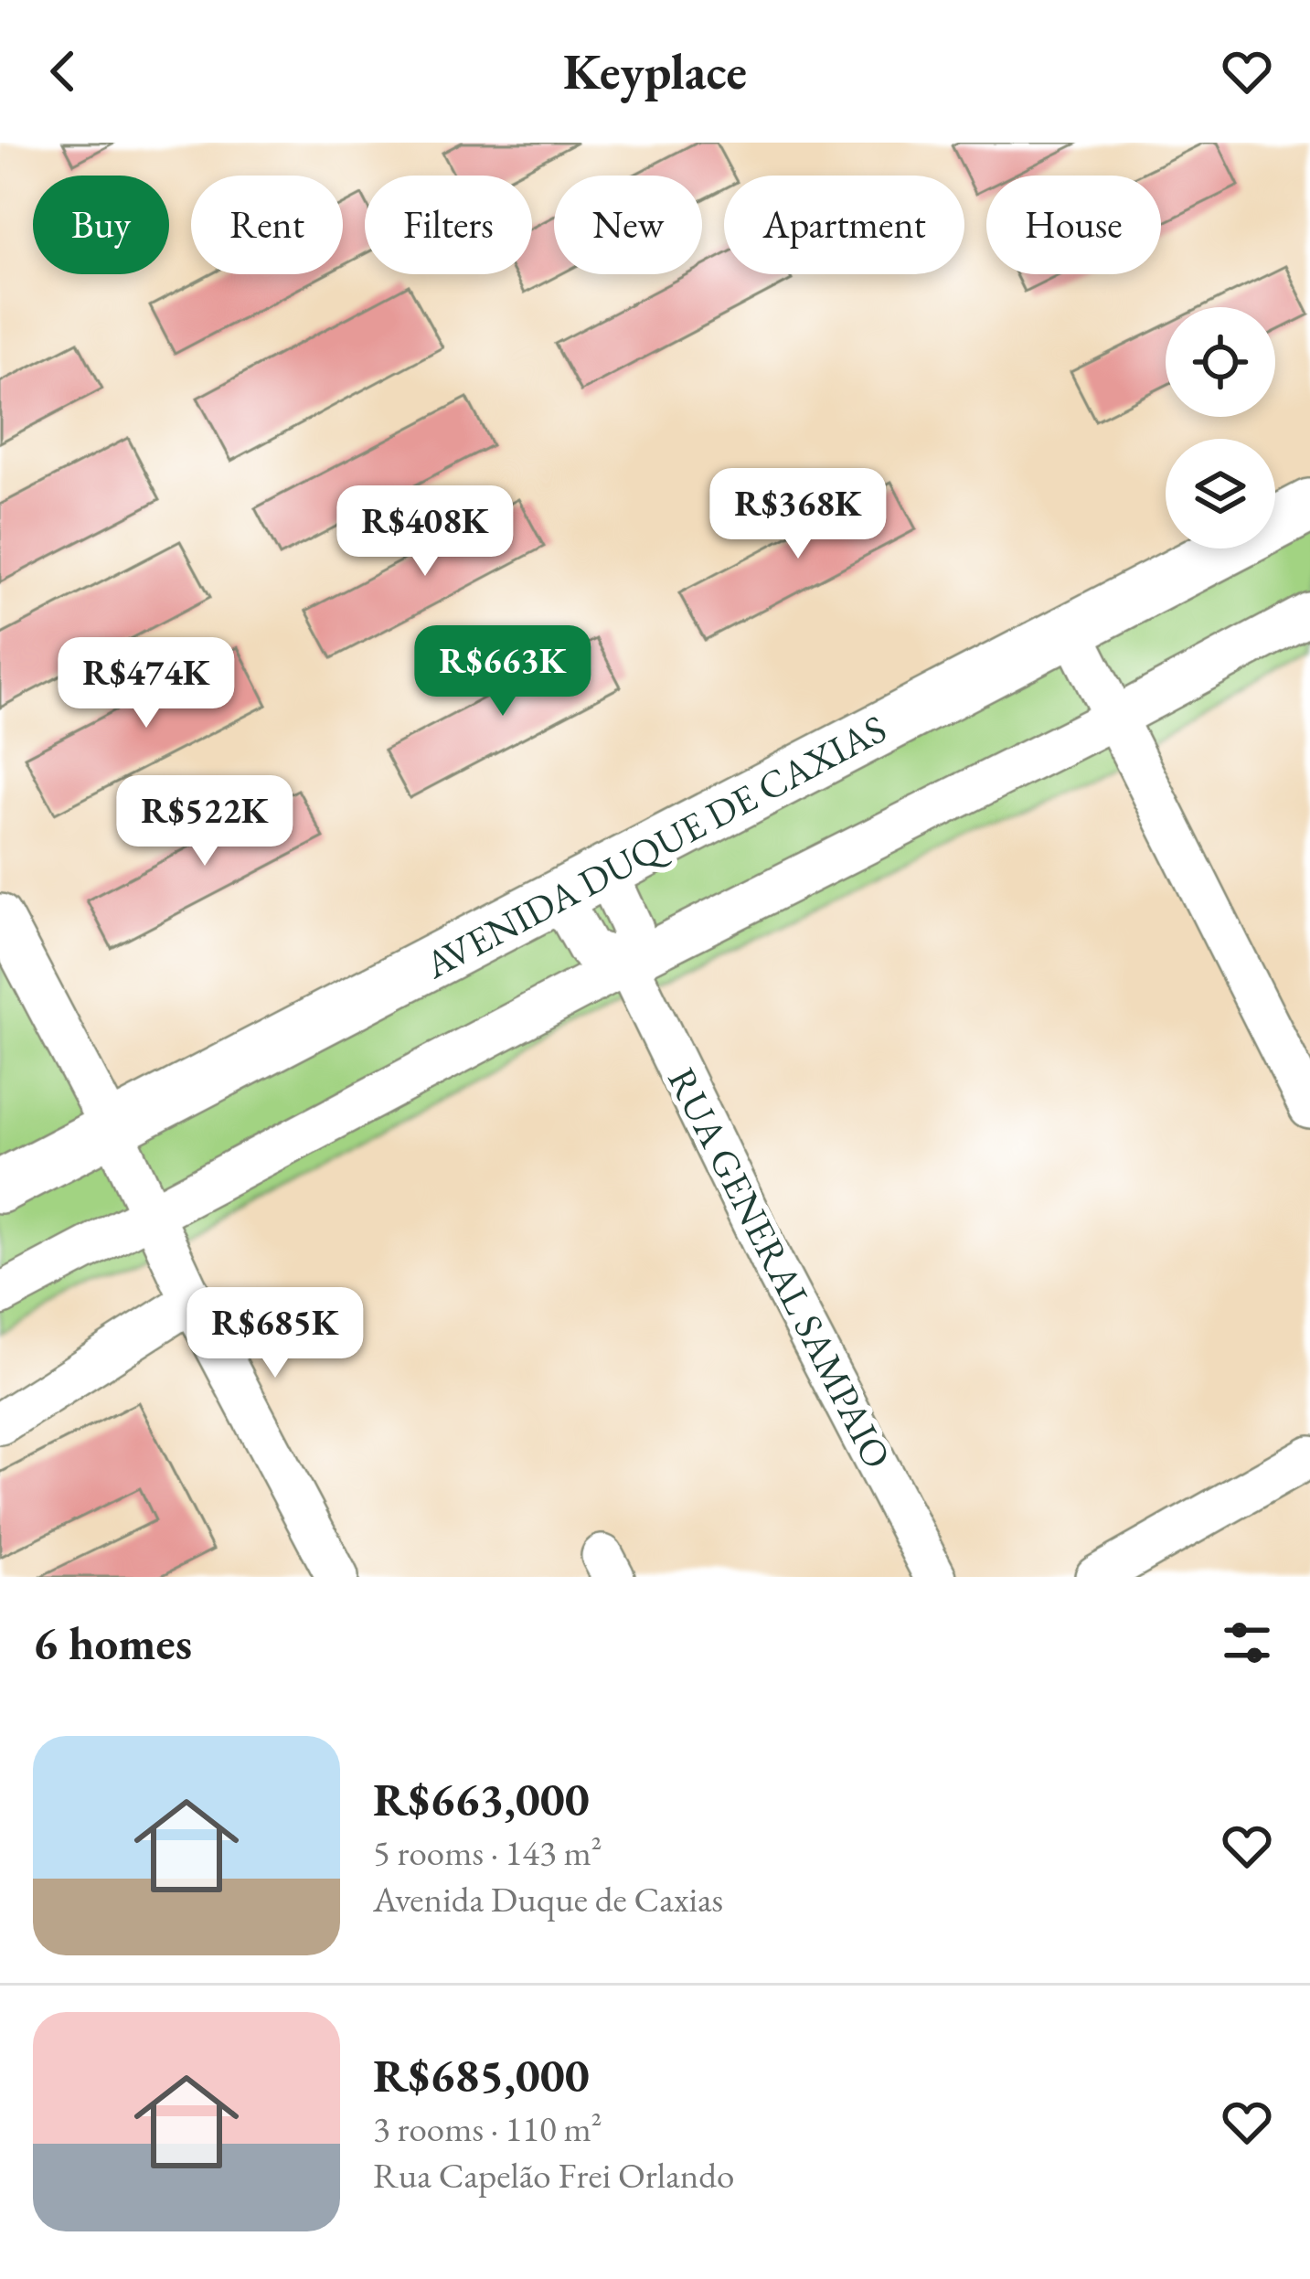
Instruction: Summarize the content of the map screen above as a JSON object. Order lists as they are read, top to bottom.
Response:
{
  "streets": {
    "main road": ["AVENIDA DUQUE DE CAXIAS"],
    "street": ["RUA GENERAL SAMPAIO"]
  },
  "crossings": [
    ["AVENIDA DUQUE DE CAXIAS", "RUA GENERAL SAMPAIO"]
  ],
  "page": {
    "header": "Keyplace",
    "chip": [
      "Buy",
      "Rent",
      "Filters",
      "New",
      "Apartment",
      "House"
    ],
    "price": [
      "R$368K",
      "R$408K",
      "R$663K",
      "R$474K",
      "R$522K",
      "R$685K"
    ],
    "heading": "6 homes",
    "list": [
      {
        "name": "R$663,000",
        "note": "5 rooms · 143 m² · Avenida Duque de Caxias"
      },
      {
        "name": "R$685,000",
        "note": "3 rooms · 110 m² · Rua Capelão Frei Orlando"
      }
    ]
  }
}
